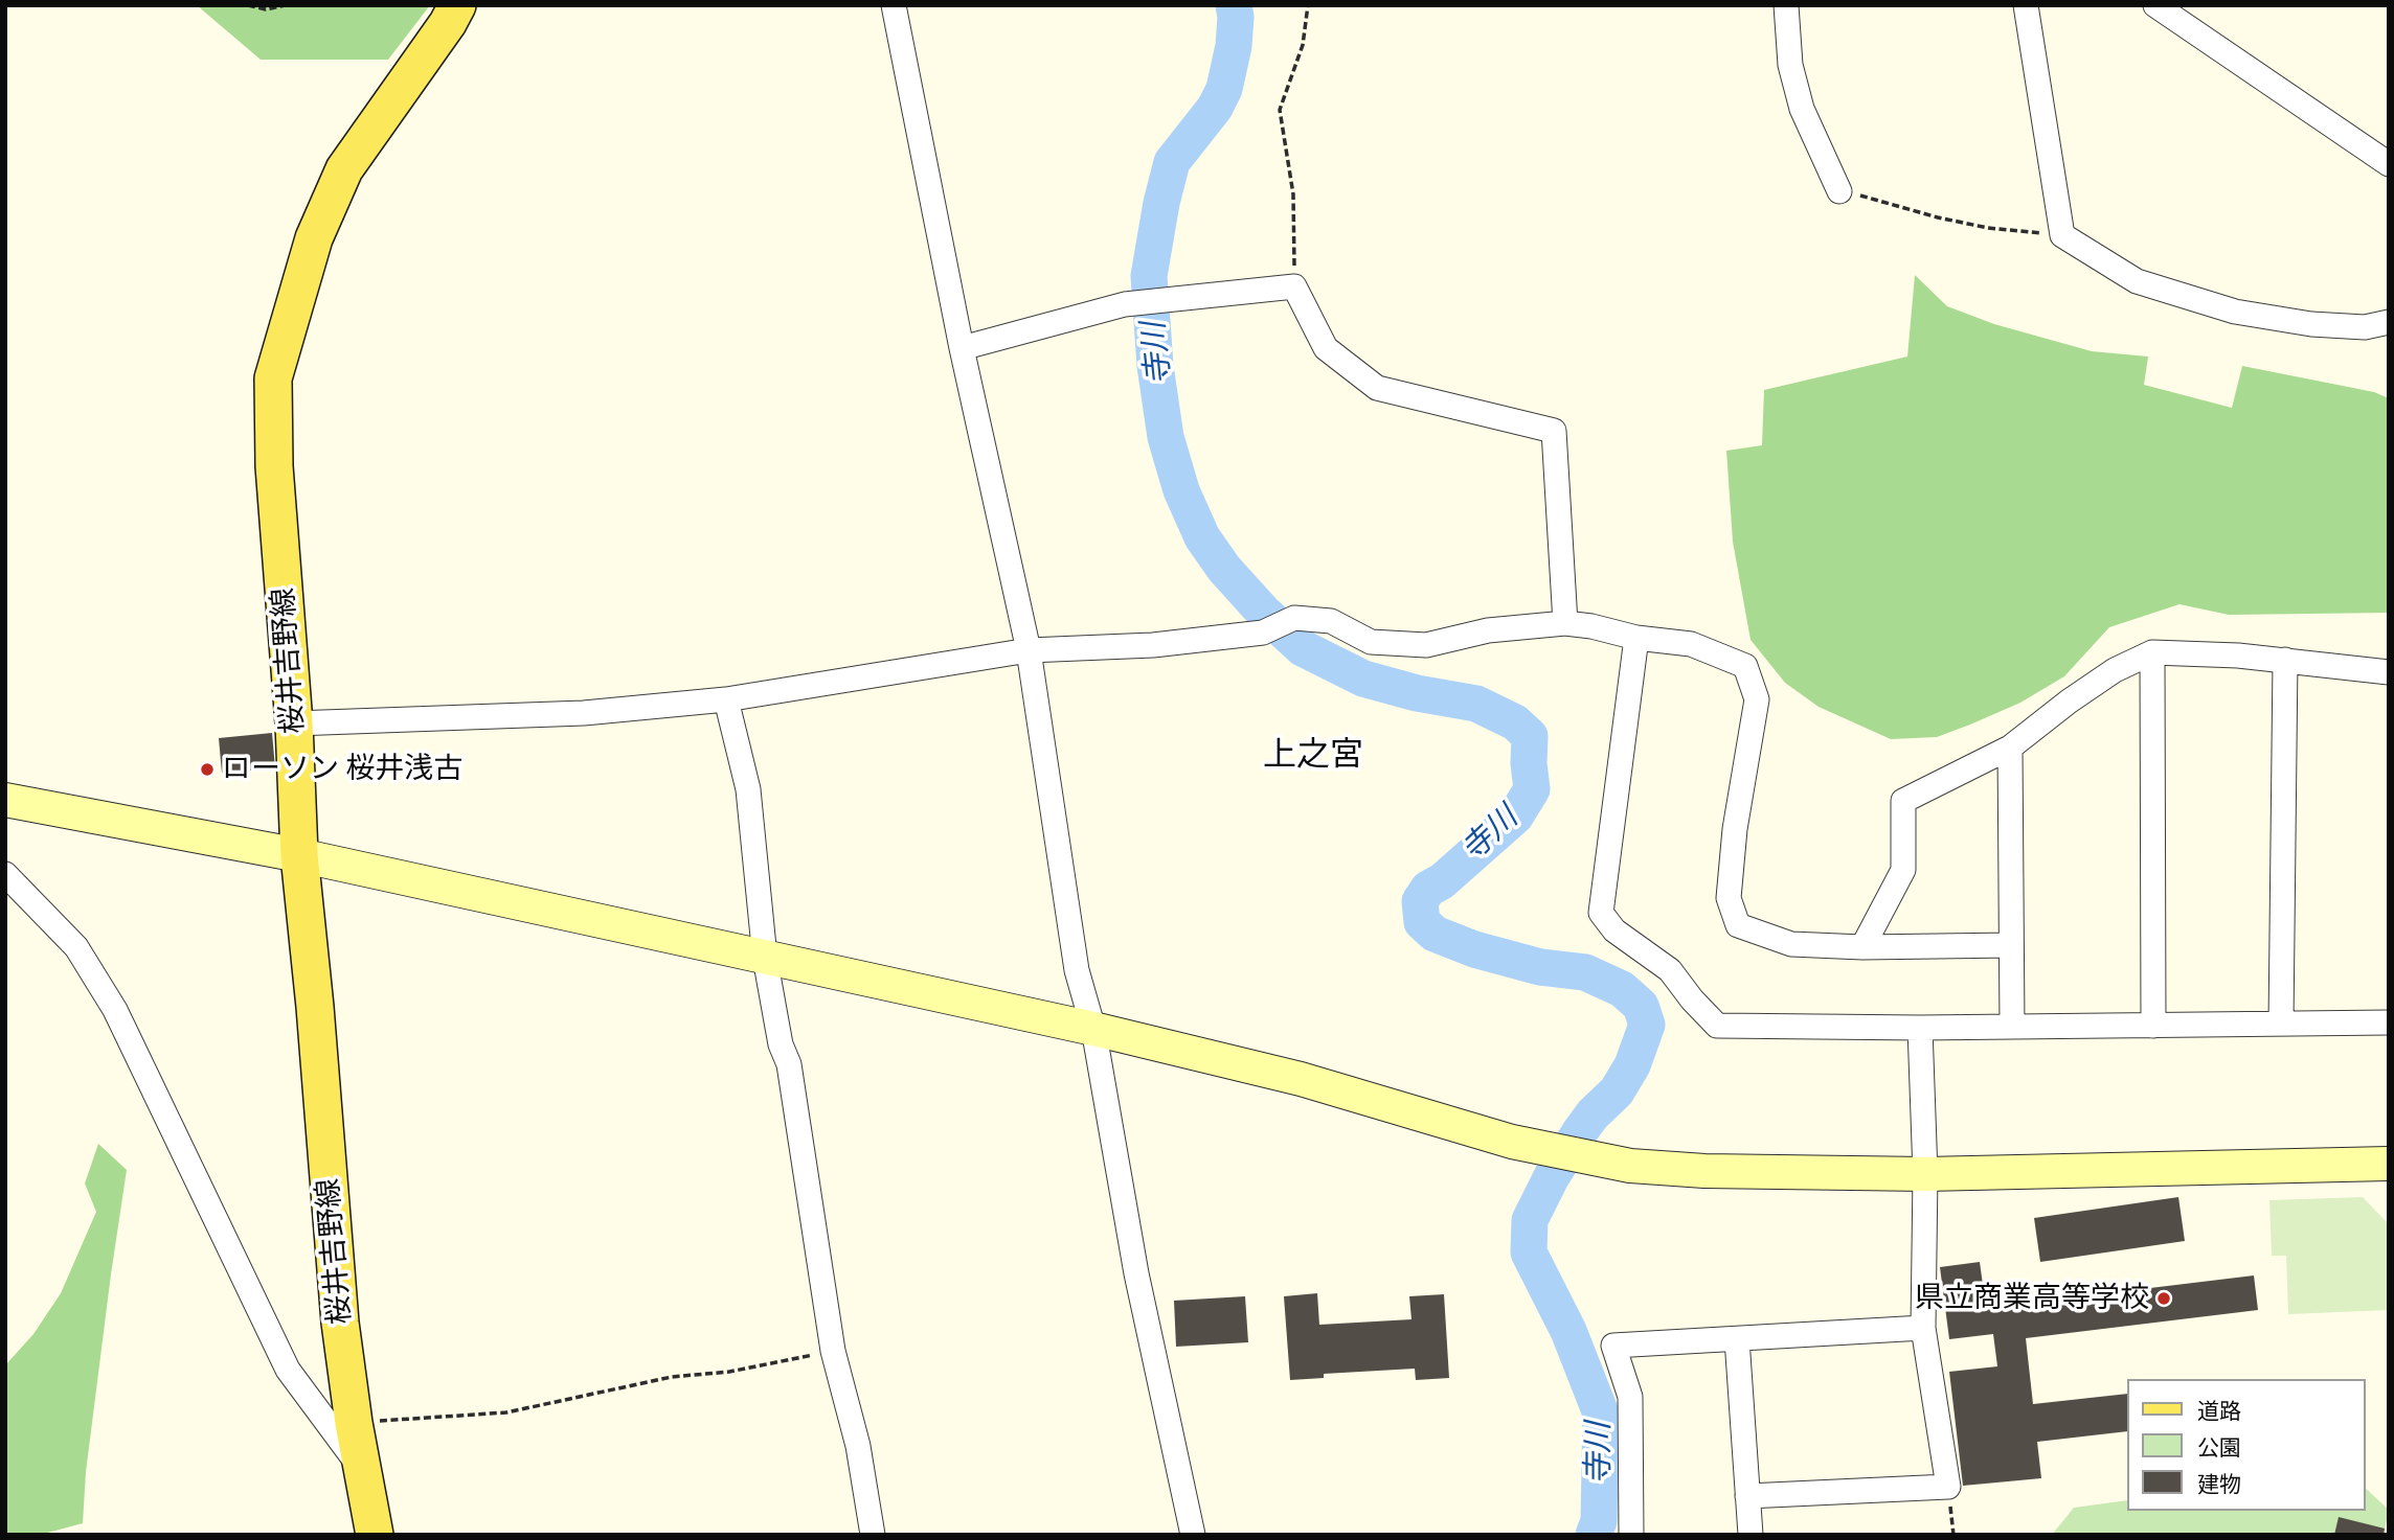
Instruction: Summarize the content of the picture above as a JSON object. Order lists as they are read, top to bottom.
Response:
{
  "streets": {
    "main road": ["桜井吉野線"]
  },
  "districts": ["上之宮"],
  "water": ["寺川"],
  "places": ["ローソン 桜井浅古", "県立商業高等学校"],
  "legend": ["道路", "公園", "建物"]
}
